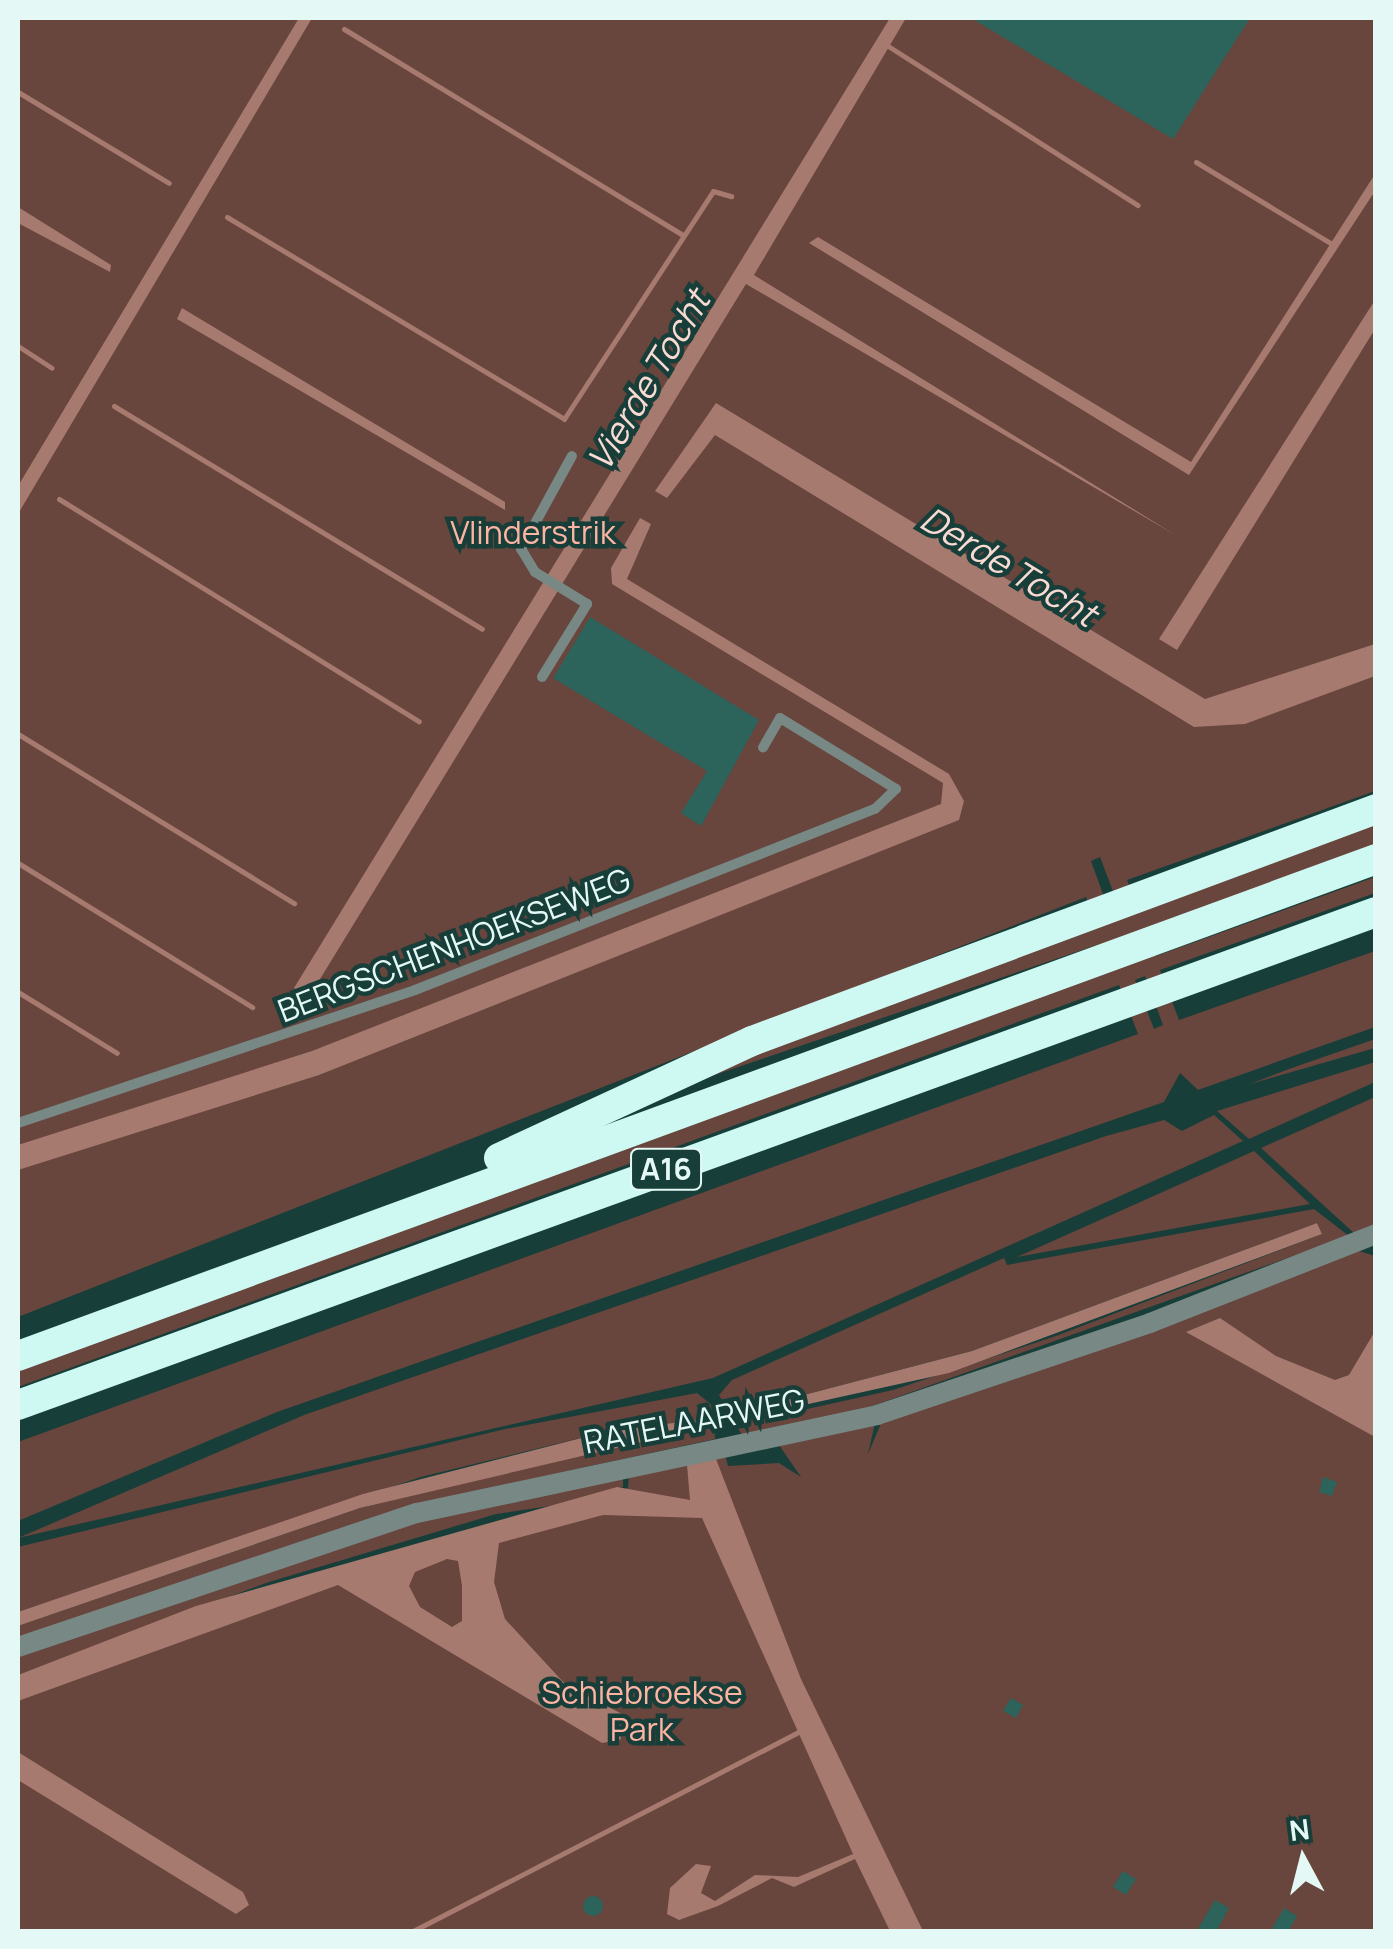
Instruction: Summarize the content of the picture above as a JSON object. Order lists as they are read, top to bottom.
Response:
{
  "streets": {
    "highway": ["A16"],
    "street": ["RATELAARWEG"],
    "lane": ["BERGSCHENHOEKSEWEG"]
  },
  "water": ["Vierde Tocht", "Derde Tocht"],
  "parks": ["Vlinderstrik", "Schiebroekse Park"],
  "north": "top"
}
